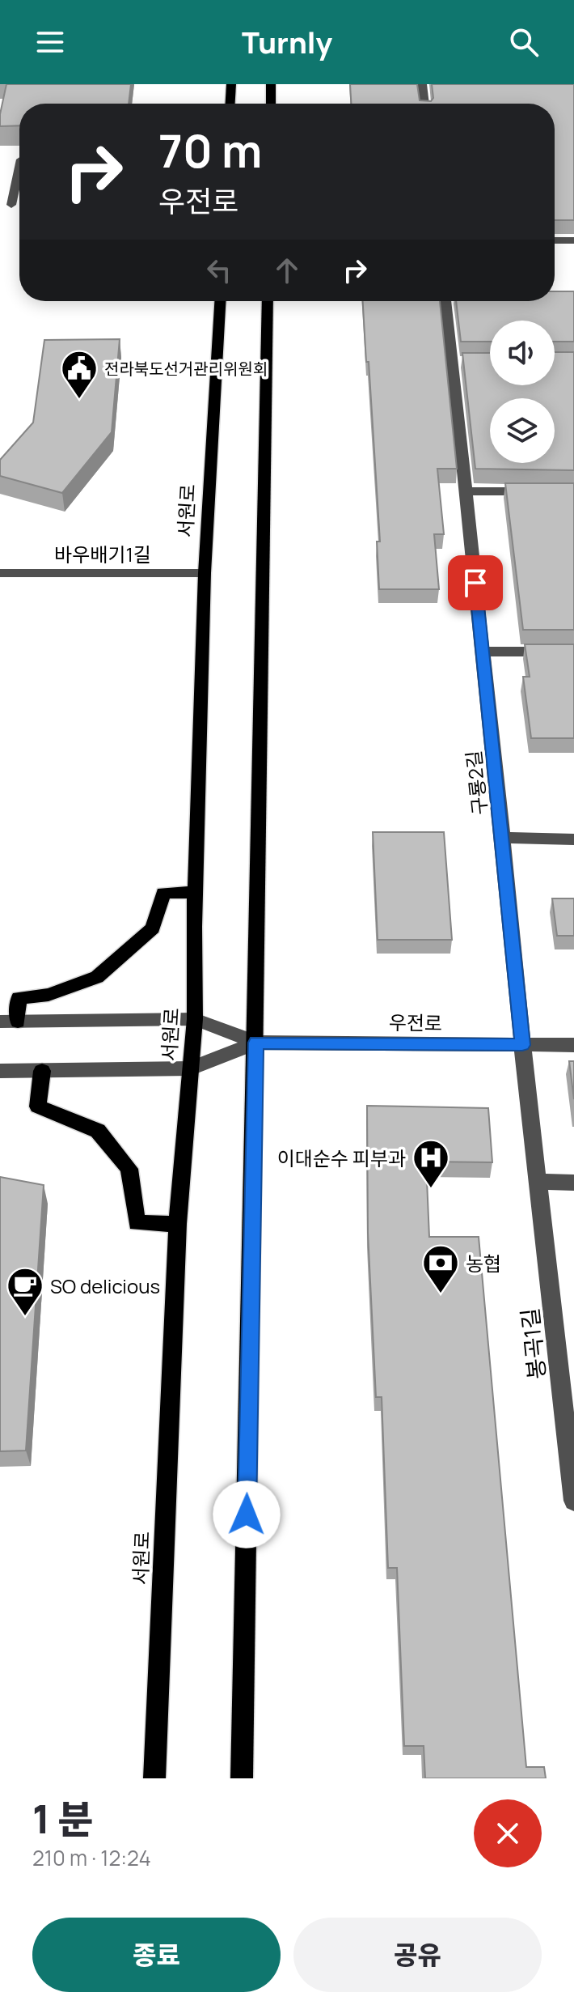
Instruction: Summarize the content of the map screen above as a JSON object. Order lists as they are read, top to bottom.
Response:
{
  "streets": {
    "main road": ["서원로"],
    "street": [
      "바우배기1길",
      "구룡2길",
      "우전로",
      "봉곡1길"
    ]
  },
  "crossings": [
    ["서원로", "바우배기1길"],
    ["서원로", "우전로"],
    ["구룡2길", "봉곡1길"],
    ["우전로", "봉곡1길"]
  ],
  "places": {
    "public building": ["전라북도선거관리위원회"],
    "hospital": ["이대순수 피부과"],
    "bank": ["농협"],
    "cafe": ["SO delicious"]
  },
  "page": {
    "header": "Turnly",
    "turn": ["70 m", "우전로"],
    "heading": ["1 분", "210 m · 12:24"],
    "buttons": ["종료", "공유"]
  }
}
